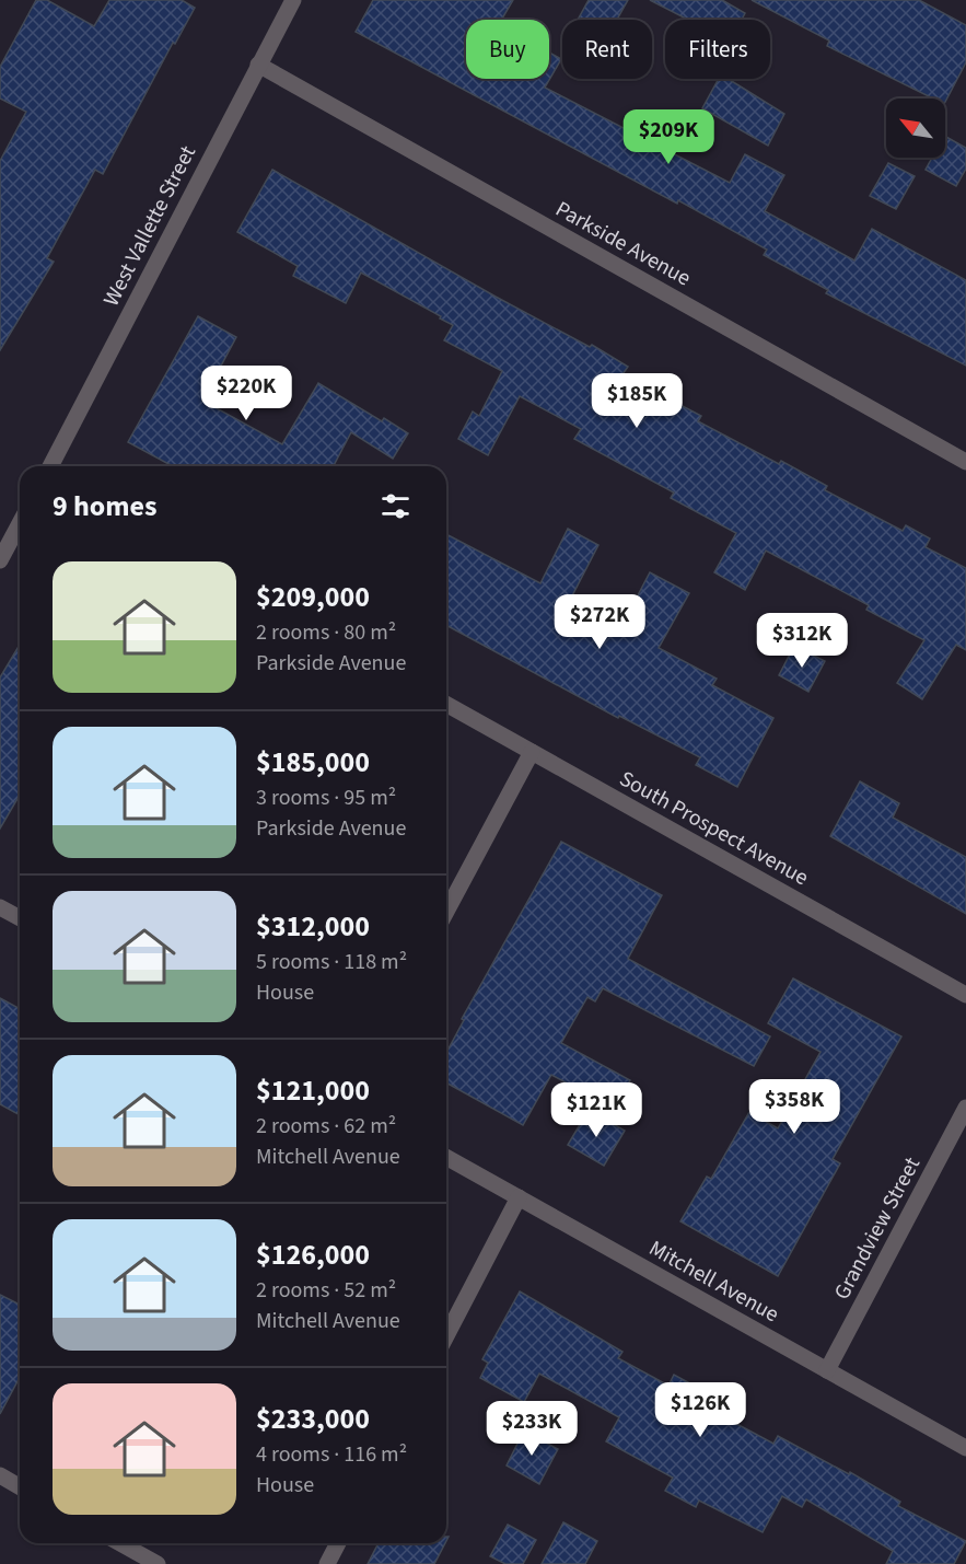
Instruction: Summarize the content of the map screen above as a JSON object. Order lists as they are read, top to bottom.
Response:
{
  "streets": {
    "street": [
      "West Vallette Street",
      "Parkside Avenue",
      "South Prospect Avenue",
      "Grandview Street",
      "Mitchell Avenue"
    ]
  },
  "crossings": [
    ["West Vallette Street", "Parkside Avenue"],
    ["Grandview Street", "Mitchell Avenue"]
  ],
  "north": "top left",
  "page": {
    "chip": ["Buy", "Rent", "Filters"],
    "price": [
      "$209K",
      "$220K",
      "$185K",
      "$272K",
      "$312K",
      "$358K",
      "$121K",
      "$126K",
      "$233K"
    ],
    "heading": "9 homes",
    "list": [
      {
        "name": "$209,000",
        "note": "2 rooms · 80 m² · Parkside Avenue"
      },
      {
        "name": "$185,000",
        "note": "3 rooms · 95 m² · Parkside Avenue"
      },
      {
        "name": "$312,000",
        "note": "5 rooms · 118 m² · House"
      },
      {
        "name": "$121,000",
        "note": "2 rooms · 62 m² · Mitchell Avenue"
      },
      {
        "name": "$126,000",
        "note": "2 rooms · 52 m² · Mitchell Avenue"
      },
      {
        "name": "$233,000",
        "note": "4 rooms · 116 m² · House"
      }
    ]
  }
}
